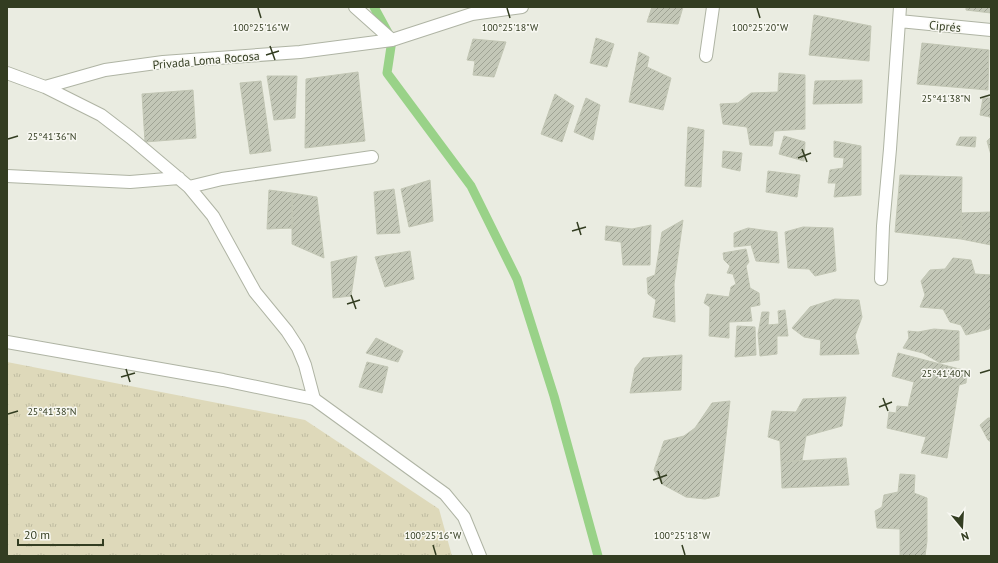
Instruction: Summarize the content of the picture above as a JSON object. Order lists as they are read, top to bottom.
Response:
{
  "streets": {
    "street": ["Ciprés", "Privada Loma Rocosa"]
  },
  "scale_bar": "20 m",
  "north": "bottom",
  "coordinates": [
    "100°25'16\"W",
    "100°25'18\"W",
    "100°25'20\"W",
    "25°41'38\"N",
    "25°41'36\"N",
    "25°41'40\"N"
  ]
}
